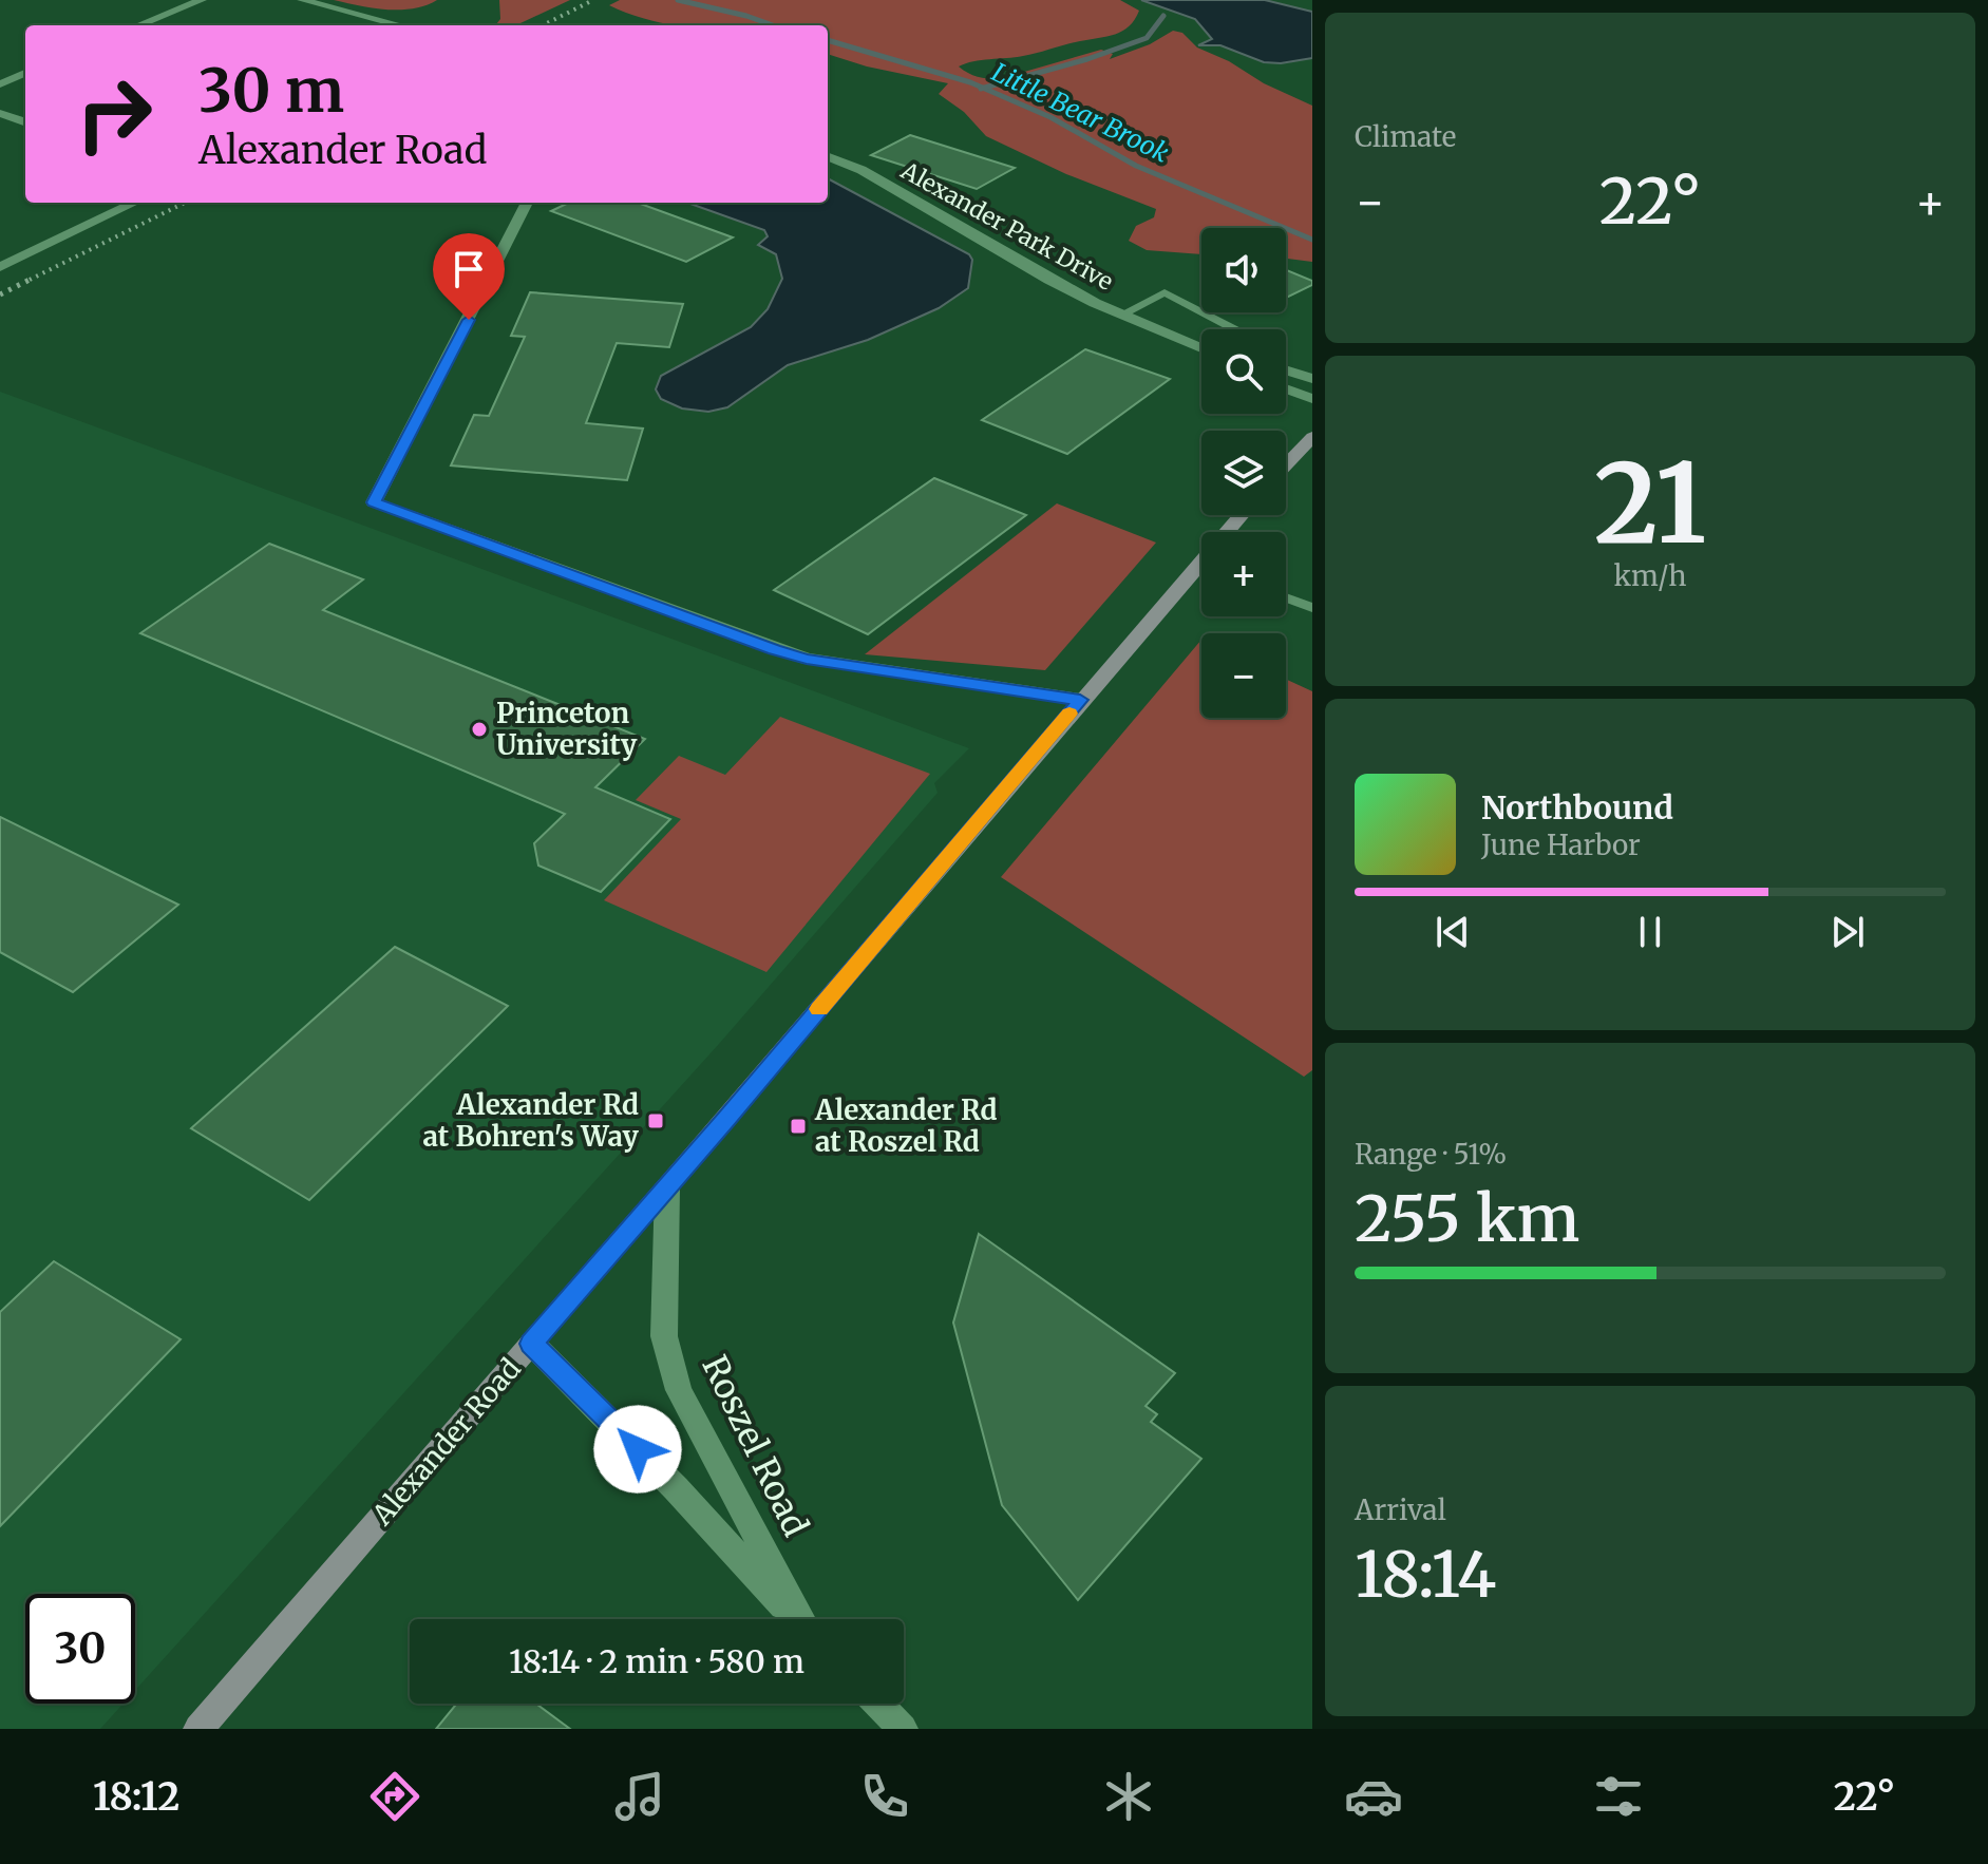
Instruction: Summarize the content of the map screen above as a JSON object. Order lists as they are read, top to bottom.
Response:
{
  "streets": {
    "street": ["Alexander Park Drive", "Alexander Road", "Roszel Road"]
  },
  "crossings": [
    ["Alexander Road", "Roszel Road"]
  ],
  "water": ["Little Bear Brook"],
  "places": {
    "other": ["Princeton University"],
    "transit": ["Alexander Rd at Bohren's Way", "Alexander Rd at Roszel Rd"]
  },
  "page": {
    "tile": [
      "Climate",
      ["21", "km/h"],
      ["Range · 51%", "255 km"],
      ["Arrival", "18:14"]
    ],
    "turn": ["30 m", "Alexander Road"],
    "heat": ["−", "22°", "+"],
    "map_buttons": ["+", "−"],
    "song": ["Northbound", "June Harbor"],
    "limit": "30",
    "trip": "18:14 · 2 min · 580 m",
    "tabs": ["18:12", "22°"]
  }
}
